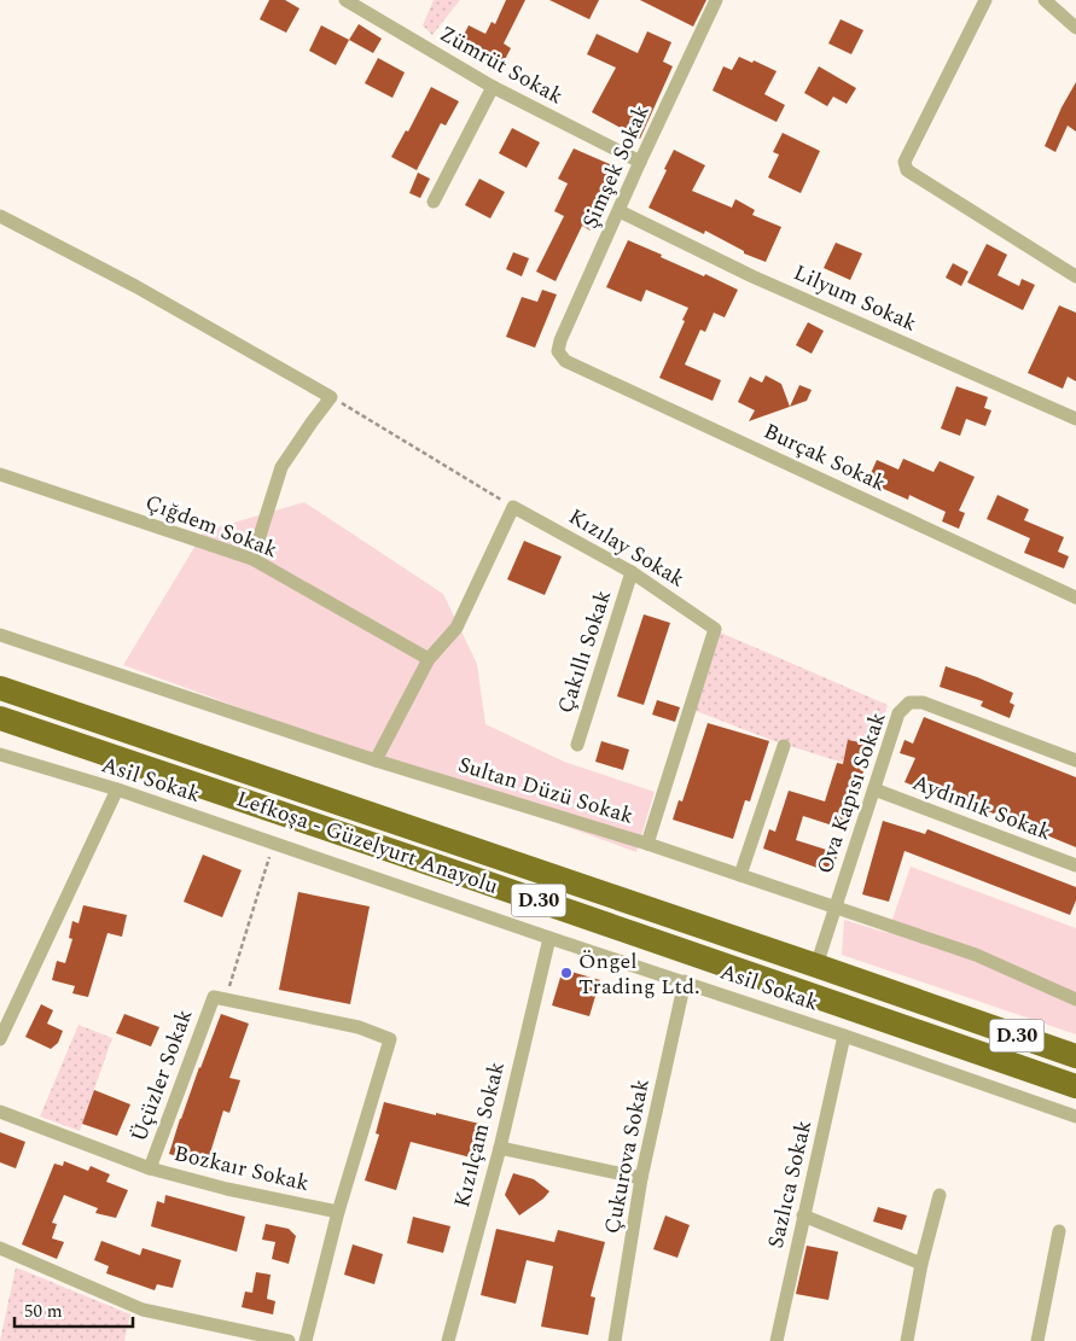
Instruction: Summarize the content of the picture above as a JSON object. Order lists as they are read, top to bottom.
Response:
{
  "streets": {
    "highway": ["Lefkoşa - Güzelyurt Anayolu", "D.30"],
    "street": [
      "Zümrüt Sokak",
      "Şimşek Sokak",
      "Lilyum Sokak",
      "Burçak Sokak",
      "Çığdem Sokak",
      "Kızılay Sokak",
      "Çakıllı Sokak",
      "Asil Sokak",
      "Sultan Düzü Sokak",
      "Ova Kapısı Sokak",
      "Aydınlık Sokak",
      "Üçüzler Sokak",
      "Kızılçam Sokak",
      "Çukurova Sokak",
      "Bozkaır Sokak",
      "Sazlıca Sokak"
    ]
  },
  "crossings": [
    ["Zümrüt Sokak", "Şimşek Sokak"],
    ["Şimşek Sokak", "Lilyum Sokak"],
    ["Şimşek Sokak", "Burçak Sokak"],
    ["Kızılay Sokak", "Çakıllı Sokak"],
    ["Kızılay Sokak", "Sultan Düzü Sokak"],
    ["Asil Sokak", "Kızılçam Sokak"],
    ["Asil Sokak", "Çukurova Sokak"],
    ["Asil Sokak", "Sazlıca Sokak"],
    ["Sultan Düzü Sokak", "Ova Kapısı Sokak"],
    ["Ova Kapısı Sokak", "Aydınlık Sokak"],
    ["Ova Kapısı Sokak", "Lefkoşa - Güzelyurt Anayolu"],
    ["Üçüzler Sokak", "Bozkaır Sokak"]
  ],
  "places": ["Öngel Trading Ltd."],
  "scale_bar": "50 m"
}
